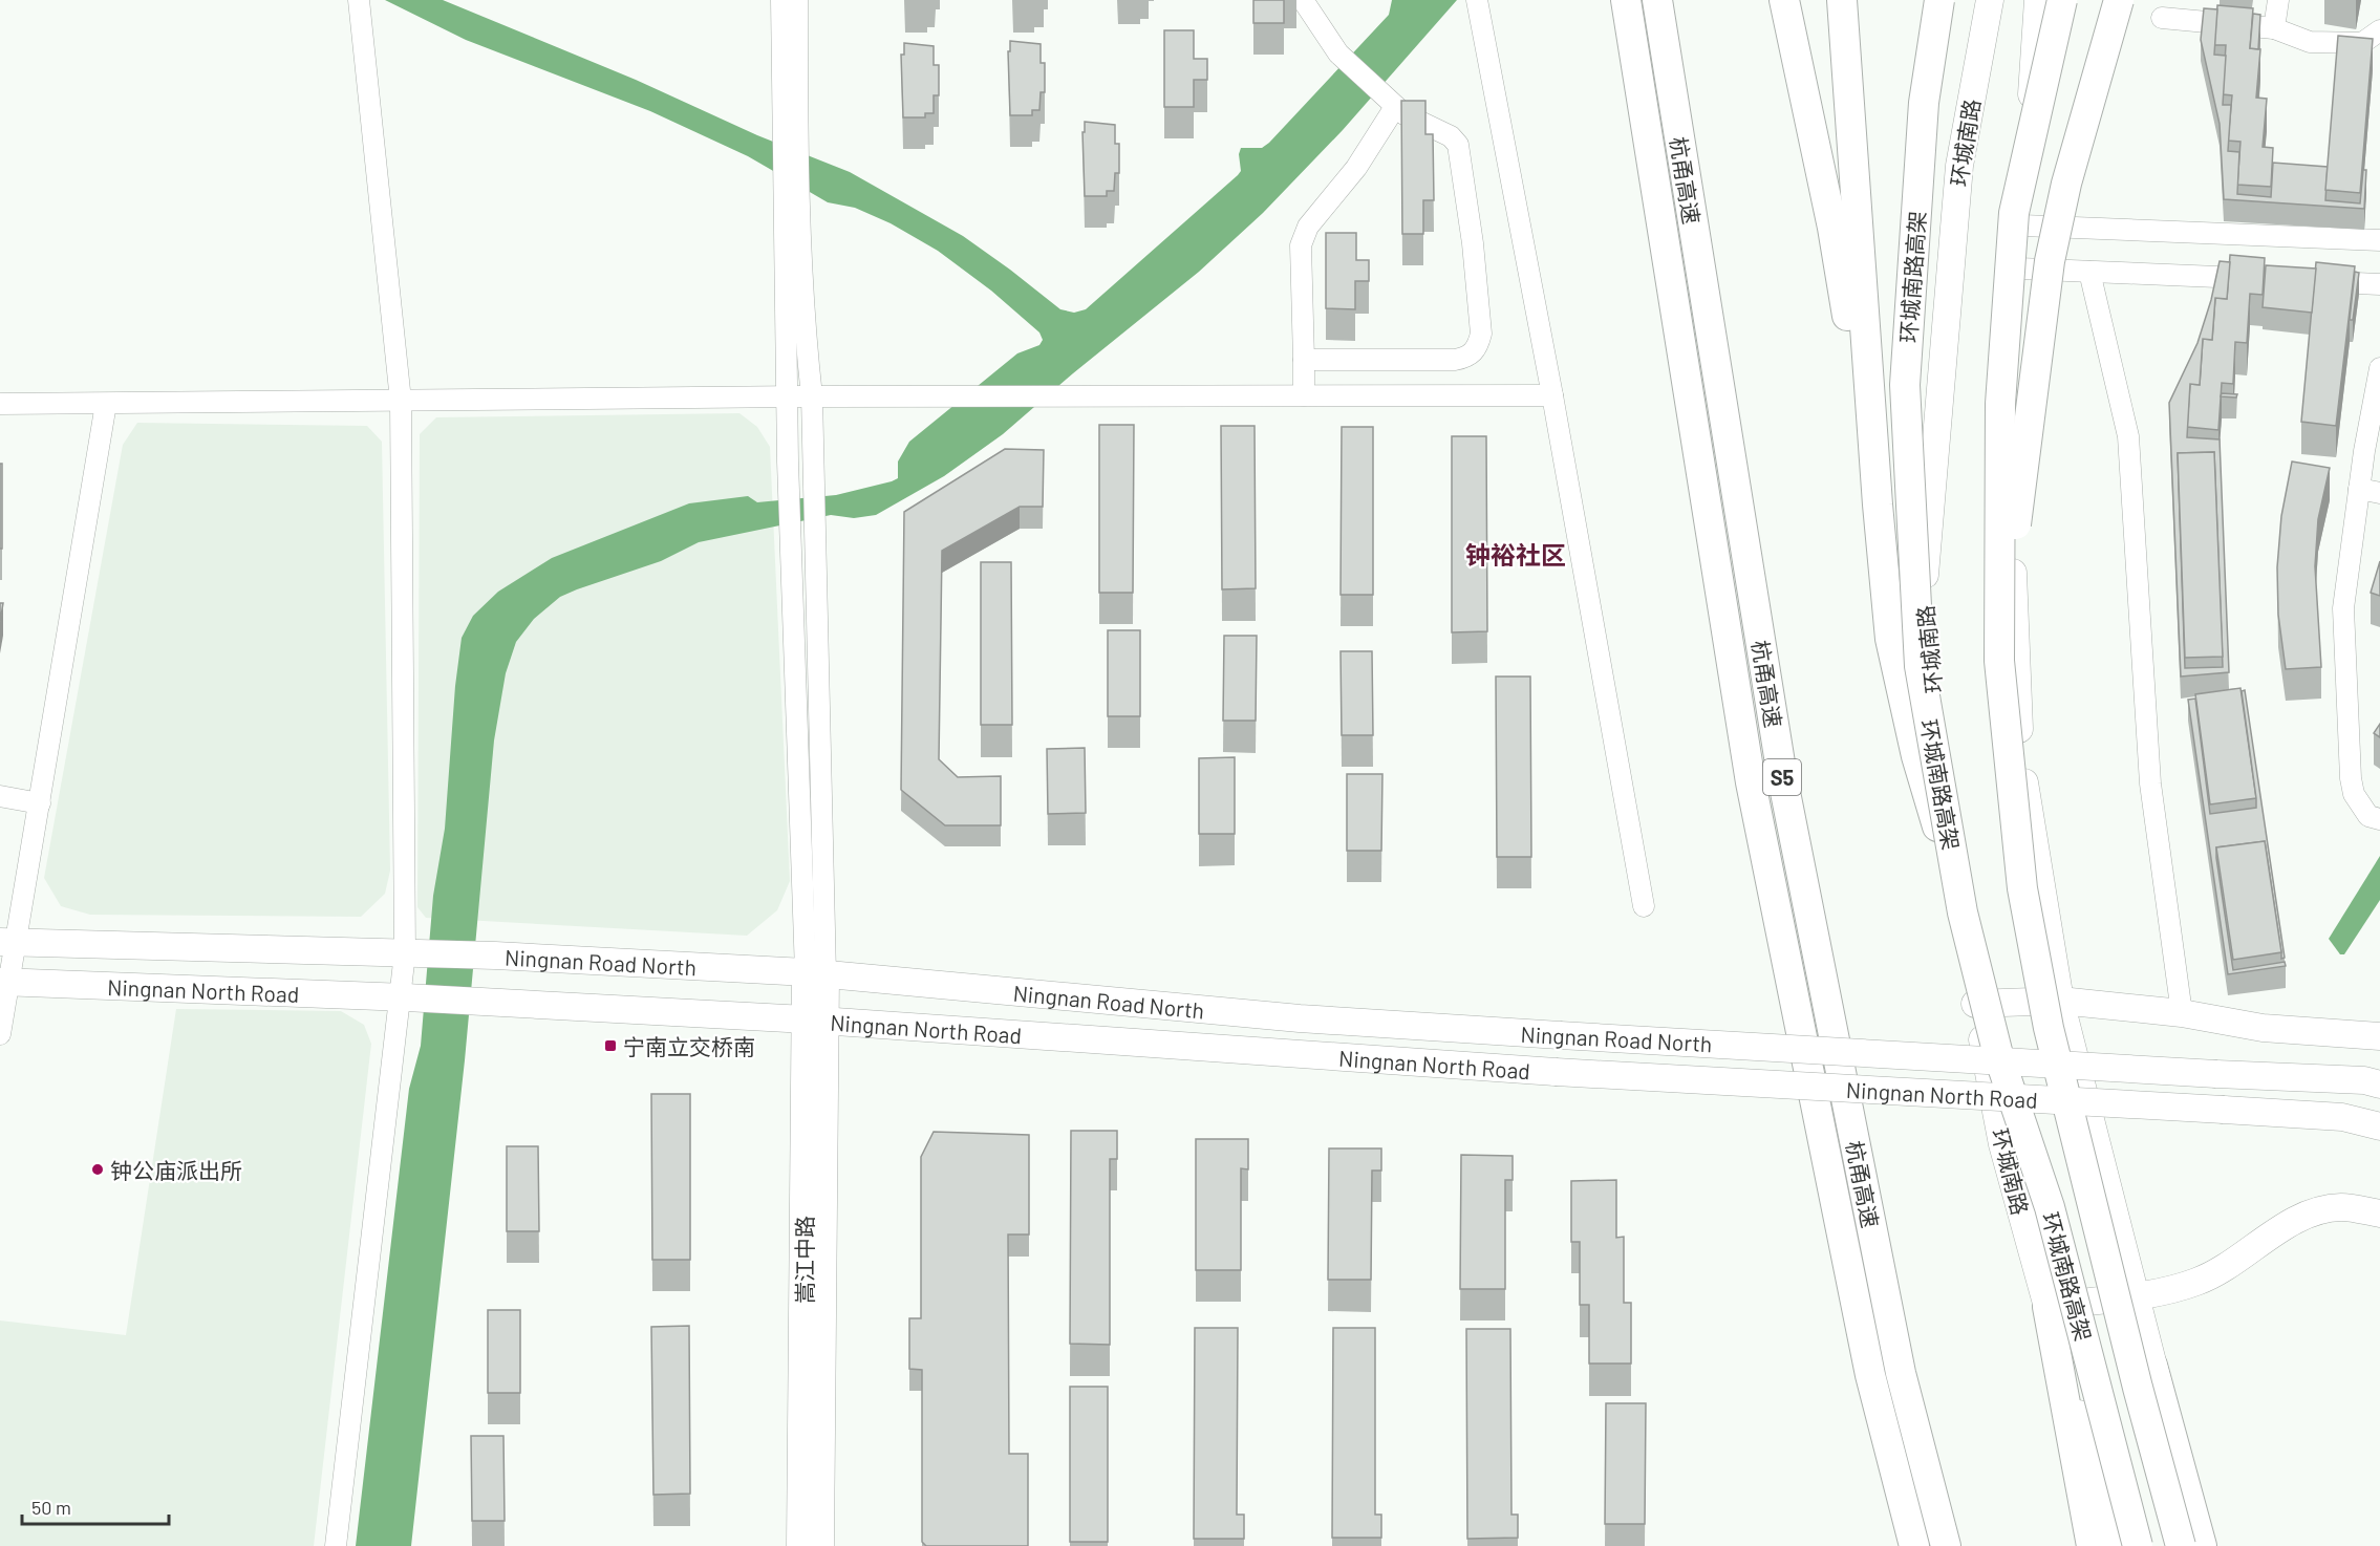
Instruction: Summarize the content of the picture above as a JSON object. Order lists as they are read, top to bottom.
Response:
{
  "streets": {
    "highway": ["杭甬高速", "环城南路高架", "S5"],
    "main road": [
      "环城南路",
      "Ningnan Road North",
      "Ningnan North Road",
      "嵩江中路"
    ]
  },
  "crossings": [
    ["Ningnan Road North", "嵩江中路"],
    ["Ningnan North Road", "嵩江中路"]
  ],
  "districts": ["钟裕社区"],
  "places": {
    "transit": ["宁南立交桥南"],
    "other": ["钟公庙派出所"]
  },
  "scale_bar": "50 m"
}
